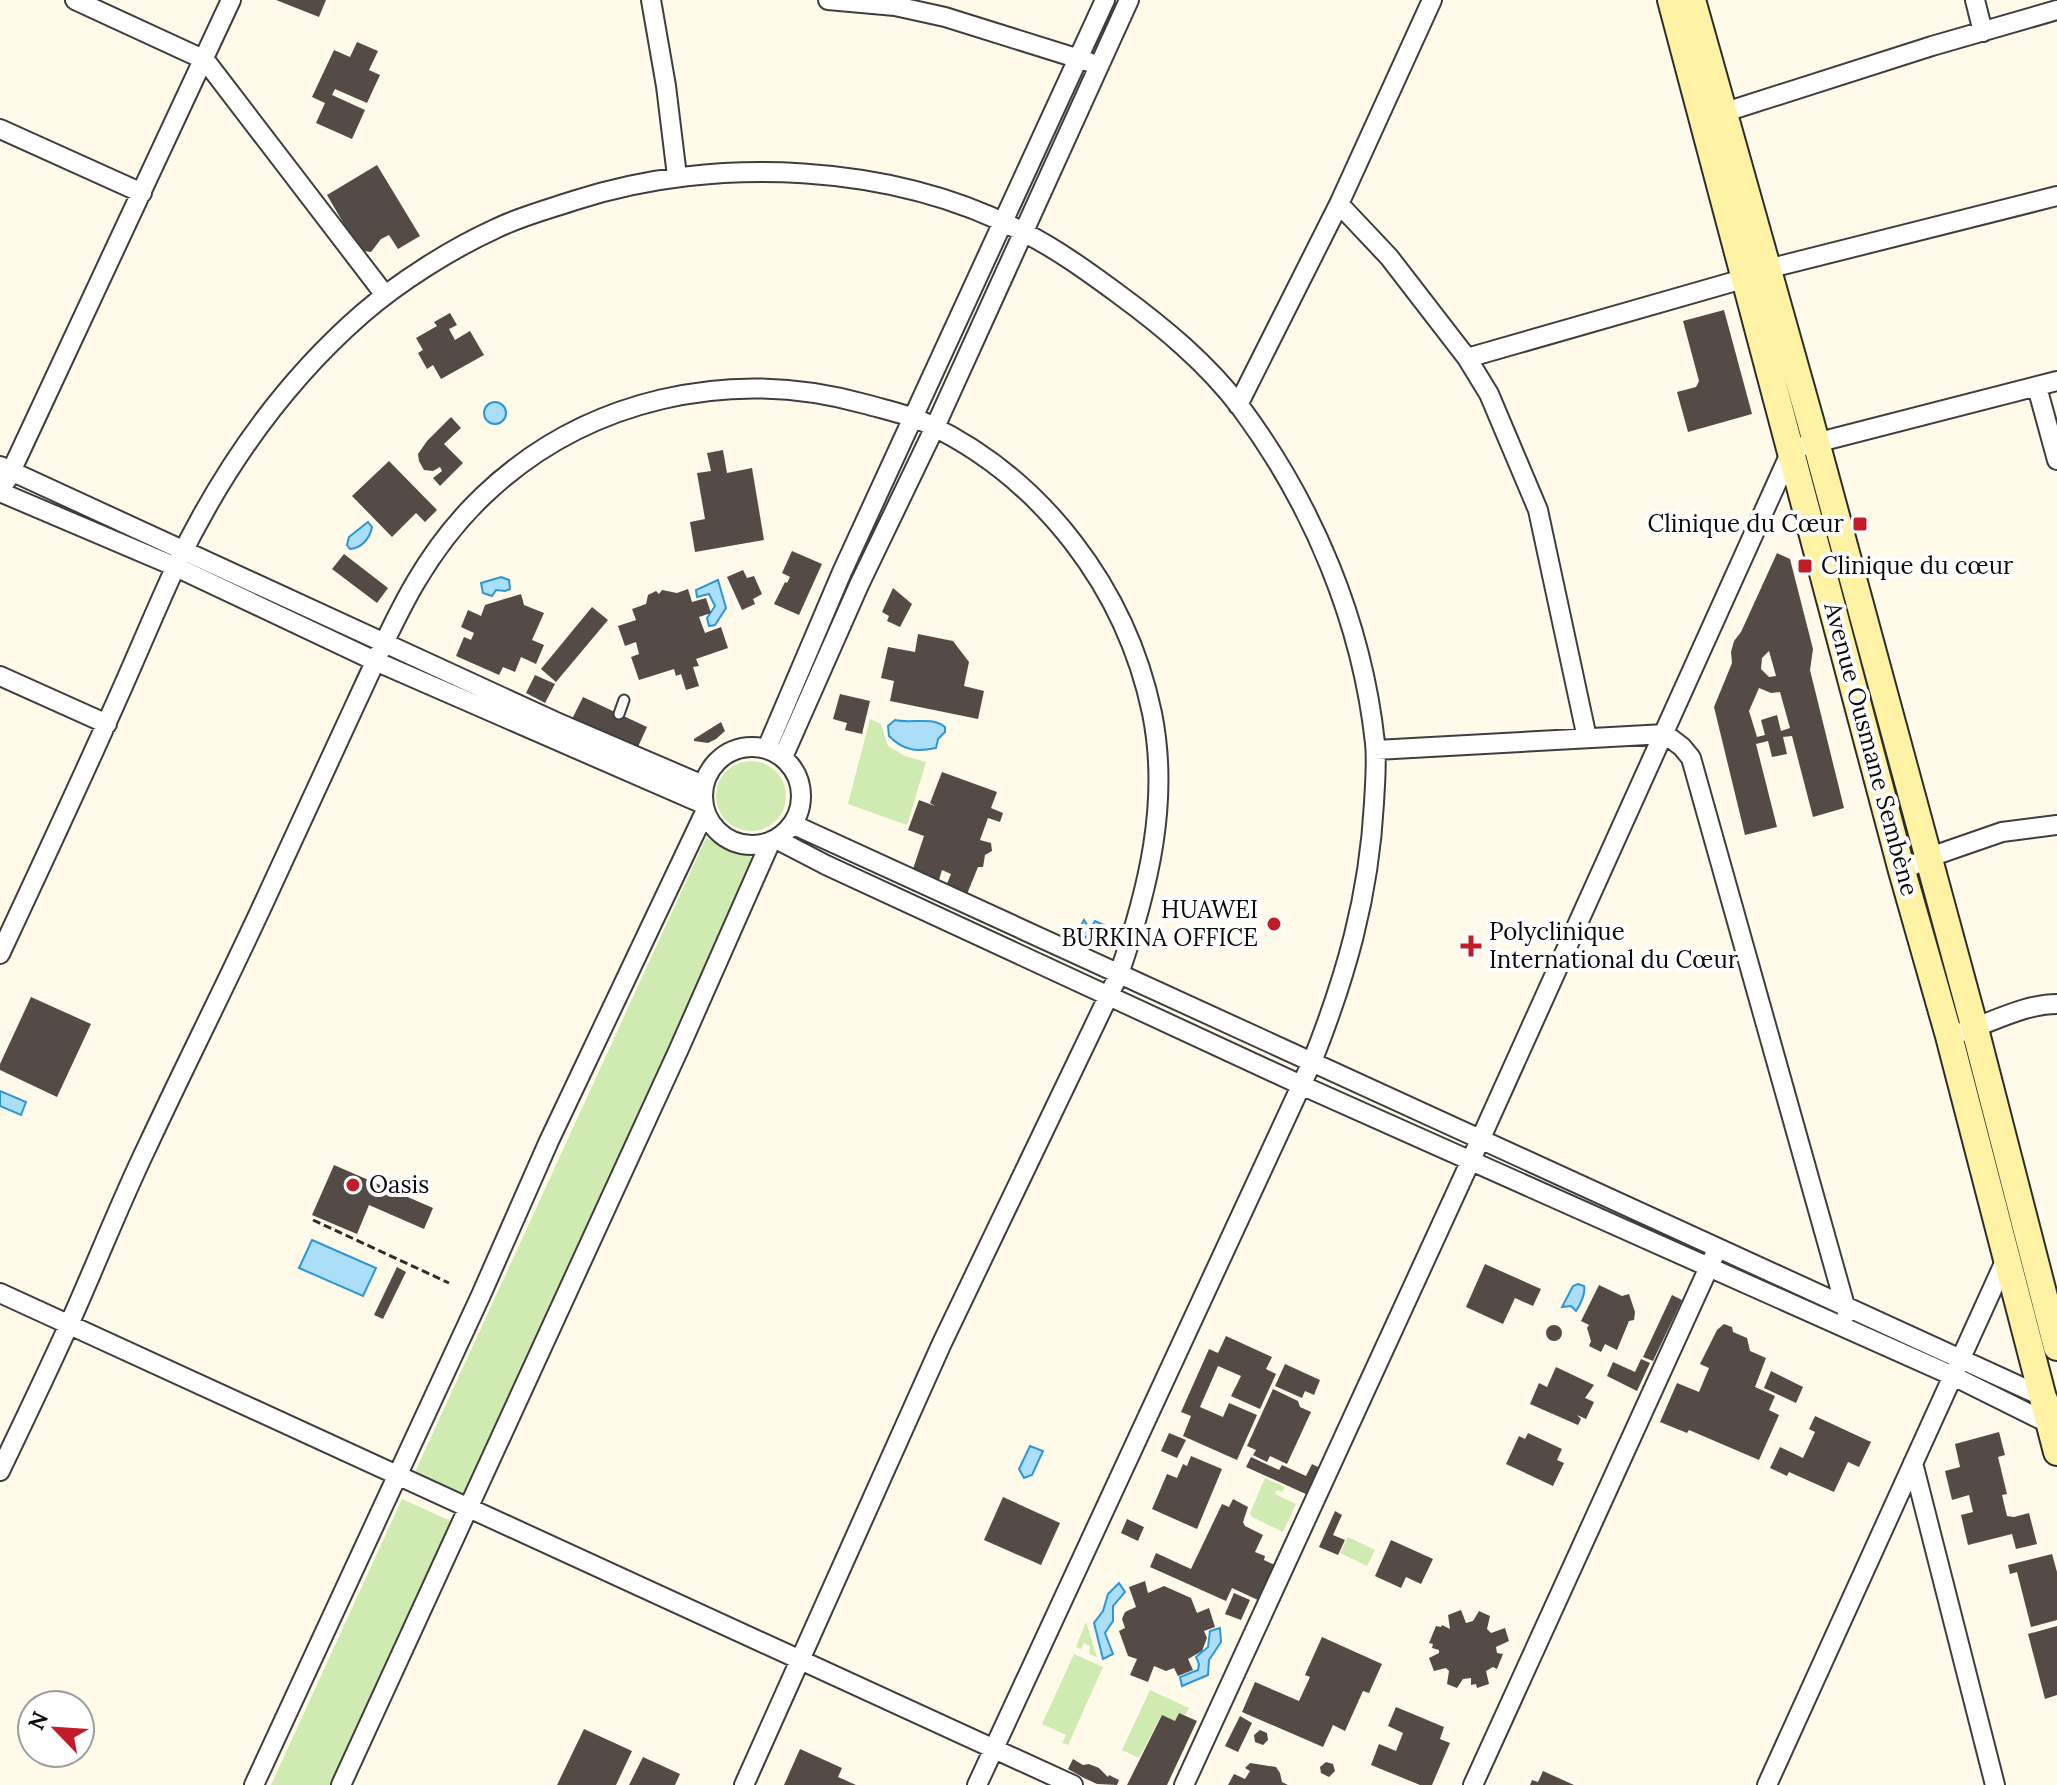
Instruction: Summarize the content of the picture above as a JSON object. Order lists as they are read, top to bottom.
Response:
{
  "streets": {
    "main road": ["Avenue Ousmane Sembène"]
  },
  "places": {
    "transit": ["Clinique du Cœur", "Clinique du cœur"],
    "other": ["HUAWEI BURKINA OFFICE", "Oasis"],
    "health": ["Polyclinique International du Cœur"]
  },
  "north": "top left"
}
